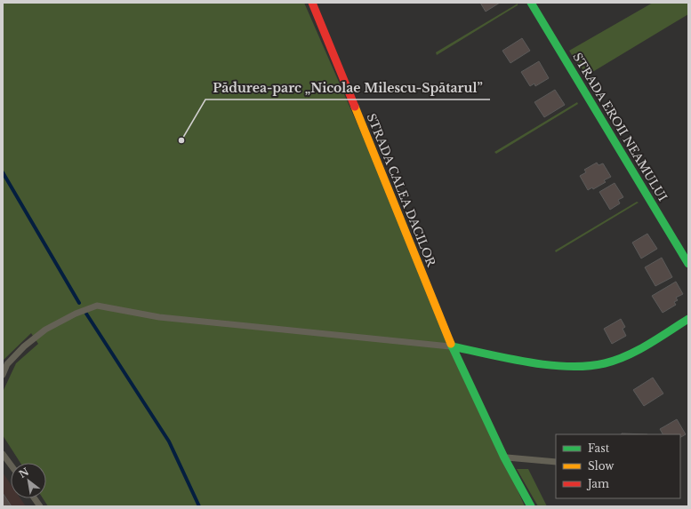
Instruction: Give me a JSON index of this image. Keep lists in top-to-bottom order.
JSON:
{
  "streets": {
    "street": ["STRADA EROII NEAMULUI", "STRADA CALEA DACILOR"]
  },
  "places": ["Pădurea-parc „Nicolae Milescu-Spătarul”"],
  "legend": ["Fast", "Slow", "Jam"],
  "north": "top left"
}
